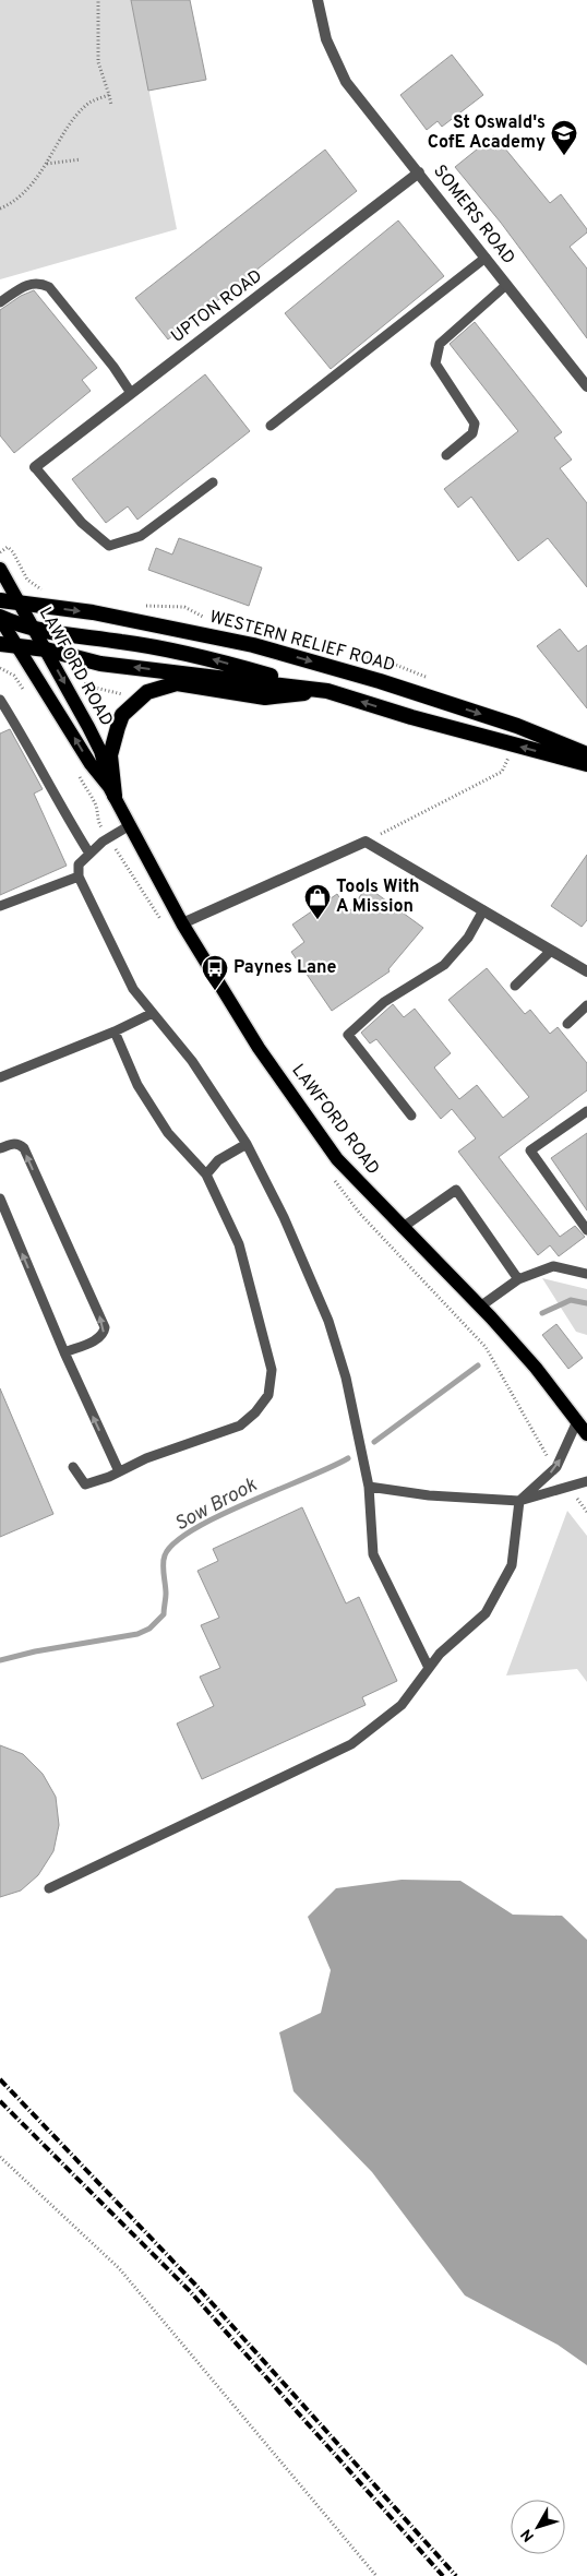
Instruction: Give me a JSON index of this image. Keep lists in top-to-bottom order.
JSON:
{
  "streets": {
    "highway": ["WESTERN RELIEF ROAD"],
    "main road": ["LAWFORD ROAD"],
    "street": ["SOMERS ROAD", "UPTON ROAD"]
  },
  "crossings": [
    ["SOMERS ROAD", "UPTON ROAD"],
    ["WESTERN RELIEF ROAD", "LAWFORD ROAD"]
  ],
  "water": ["Sow Brook"],
  "places": {
    "school or university": ["St Oswald's CofE Academy"],
    "shop": ["Tools With A Mission"],
    "bus stop": ["Paynes Lane"]
  },
  "north": "bottom left"
}
